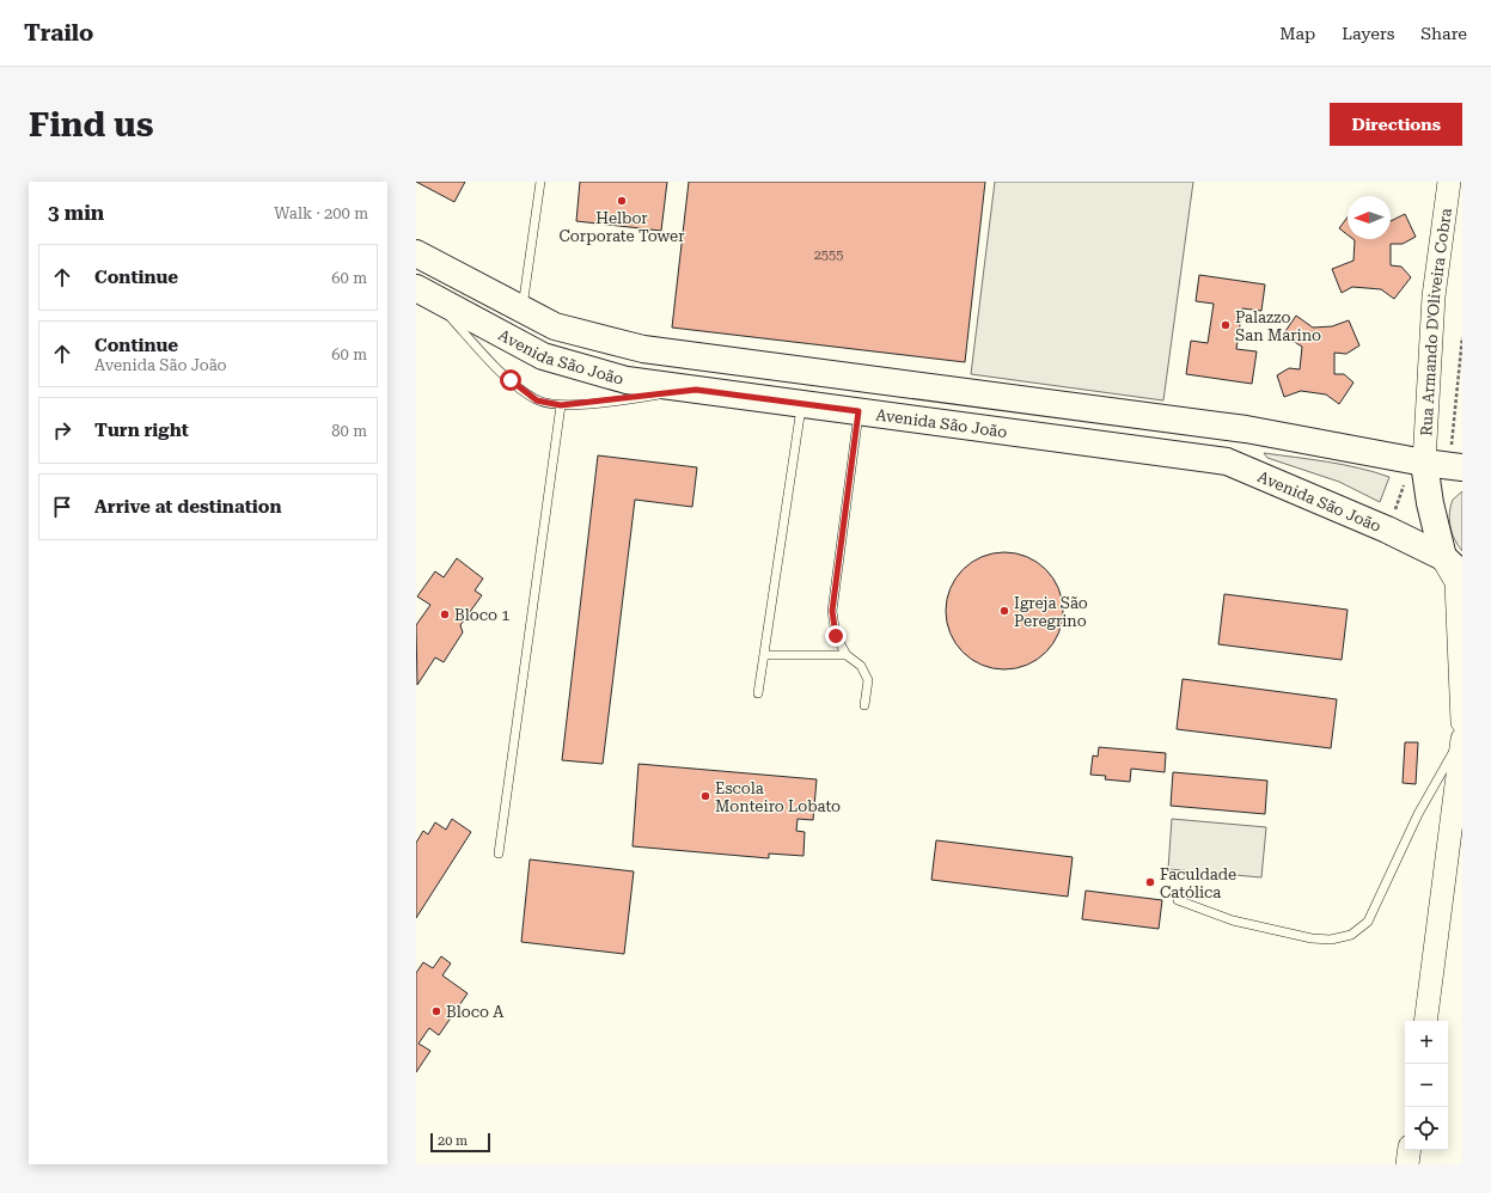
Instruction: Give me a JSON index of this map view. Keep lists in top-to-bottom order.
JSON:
{
  "streets": {
    "main road": ["Avenida São João"],
    "street": ["Rua Armando D'Oliveira Cobra"]
  },
  "crossings": [
    ["Rua Armando D'Oliveira Cobra", "Avenida São João"]
  ],
  "places": [
    "Helbor Corporate Tower",
    "Palazzo San Marino",
    "Igreja São Peregrino",
    "Bloco 1",
    "Escola Monteiro Lobato",
    "Faculdade Católica",
    "Bloco A"
  ],
  "house_numbers": ["2555"],
  "scale_bar": "20 m",
  "north": "left",
  "page": {
    "header": "Trailo",
    "nav": ["Map", "Layers", "Share"],
    "buttons": "Directions",
    "title": "Find us",
    "heading": ["3 min", "Walk · 200 m"],
    "list": [
      ["Continue", "60 m"],
      ["Continue", "Avenida São João", "60 m"],
      ["Turn right", "80 m"],
      "Arrive at destination"
    ],
    "map_buttons": ["+", "−"],
    "scale": "20 m"
  }
}
